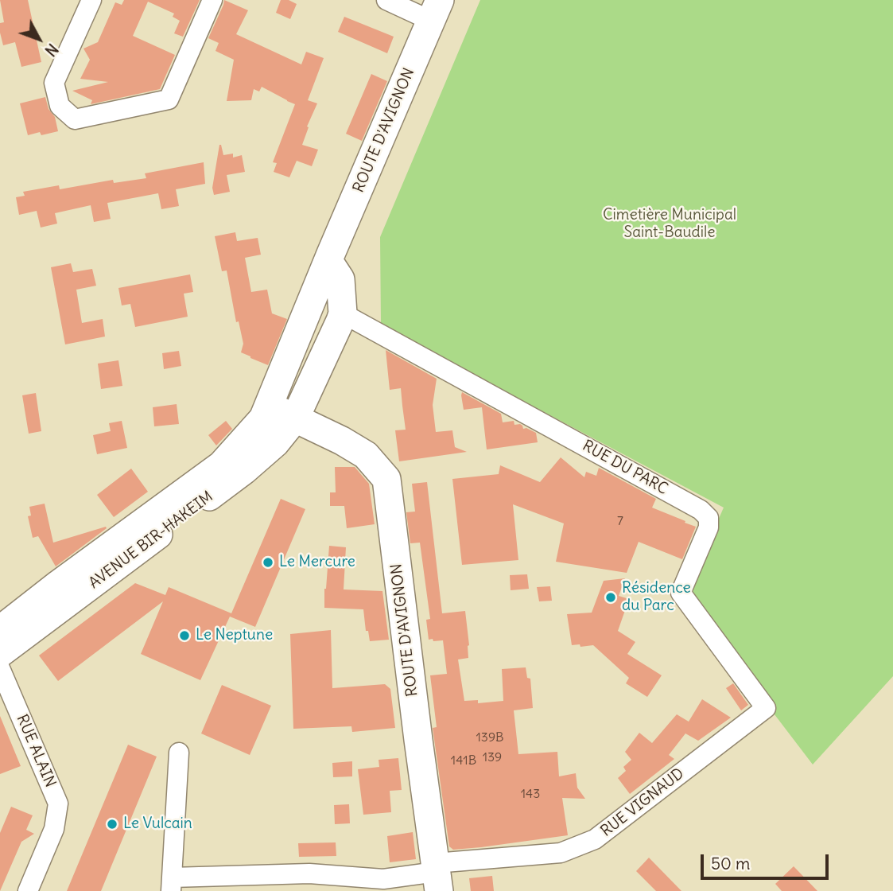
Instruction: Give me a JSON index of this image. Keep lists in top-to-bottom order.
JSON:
{
  "streets": {
    "main road": ["ROUTE D'AVIGNON", "AVENUE BIR-HAKEIM"],
    "street": ["RUE DU PARC", "RUE ALAIN", "RUE VIGNAUD"]
  },
  "crossings": [
    ["ROUTE D'AVIGNON", "AVENUE BIR-HAKEIM"],
    ["ROUTE D'AVIGNON", "RUE VIGNAUD"],
    ["RUE DU PARC", "RUE VIGNAUD"]
  ],
  "parks": ["Cimetière Municipal Saint-Baudile"],
  "places": [
    "Le Mercure",
    "Résidence du Parc",
    "Le Neptune",
    "Le Vulcain"
  ],
  "house_numbers": [
    "7",
    "139B",
    "139",
    "141B",
    "143"
  ],
  "scale_bar": "50 m",
  "north": "bottom right"
}
